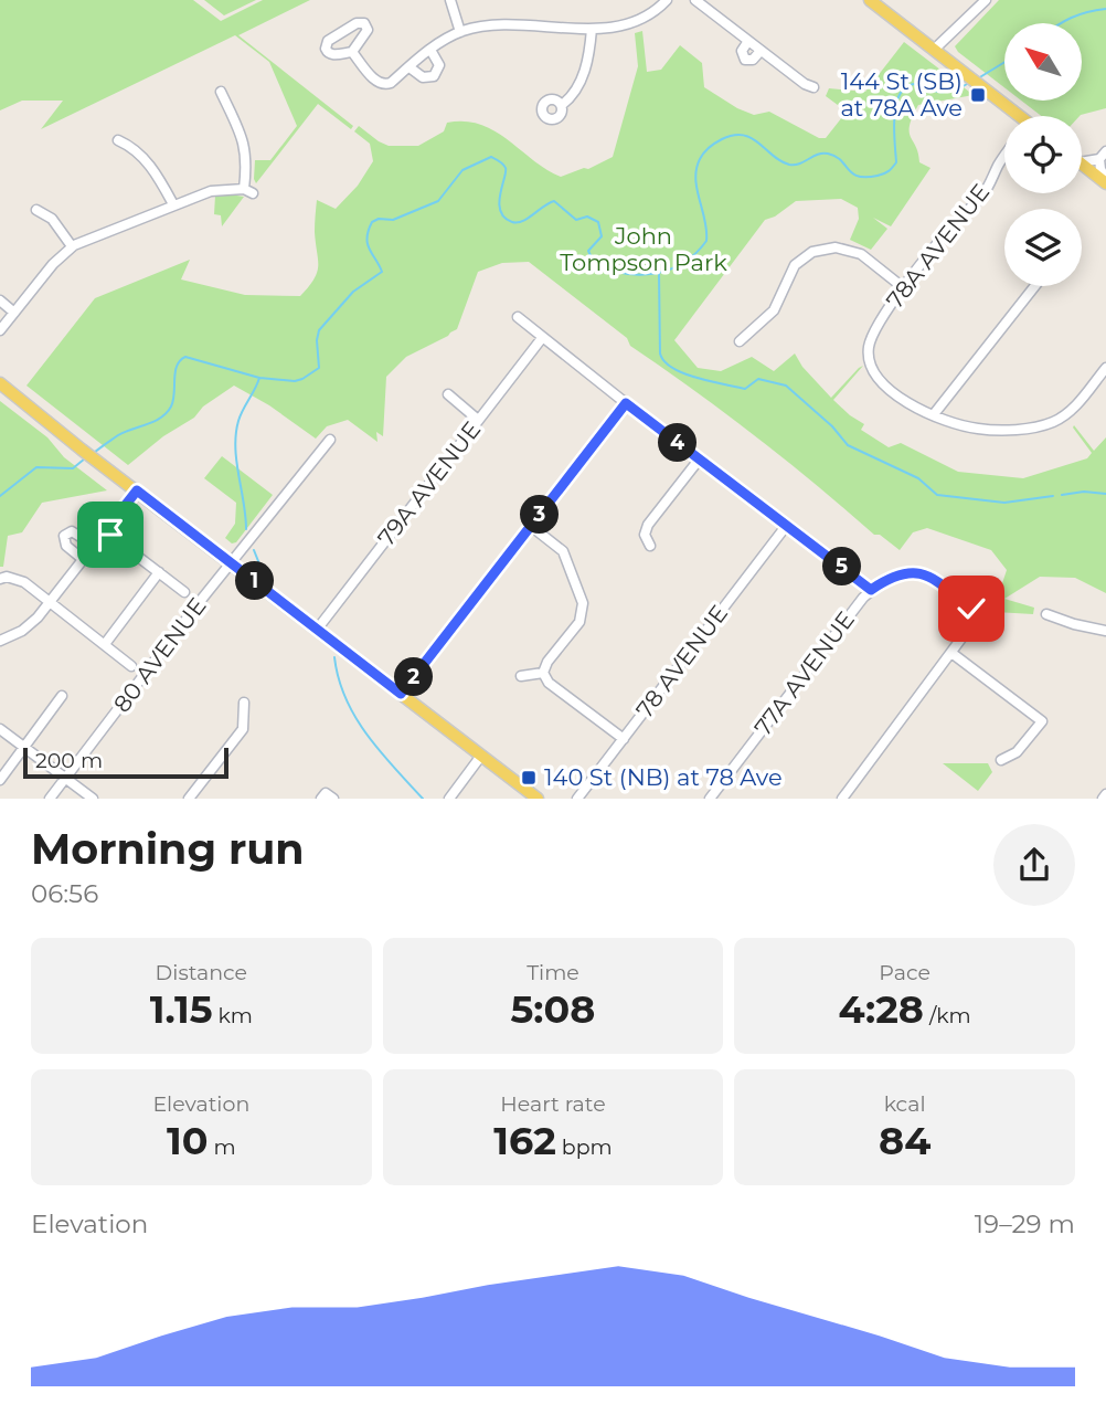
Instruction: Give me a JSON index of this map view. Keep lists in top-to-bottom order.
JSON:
{
  "streets": {
    "street": [
      "78A AVENUE",
      "79A AVENUE",
      "80 AVENUE",
      "78 AVENUE",
      "77A AVENUE"
    ]
  },
  "parks": ["John Tompson Park"],
  "places": {
    "transit": ["144 St (SB) at 78A Ave", "140 St (NB) at 78 Ave"]
  },
  "scale_bar": "200 m",
  "north": "top left",
  "page": {
    "pins": [
      "4",
      "3",
      "5",
      "1",
      "2"
    ],
    "scale": "200 m",
    "heading": ["Morning run", "06:56"],
    "stats": [
      ["Distance", "1.15 km"],
      ["Time", "5:08"],
      ["Pace", "4:28 /km"],
      ["Elevation", "10 m"],
      ["Heart rate", "162 bpm"],
      ["kcal", "84"]
    ],
    "chart": ["Elevation", "19–29 m"]
  }
}
